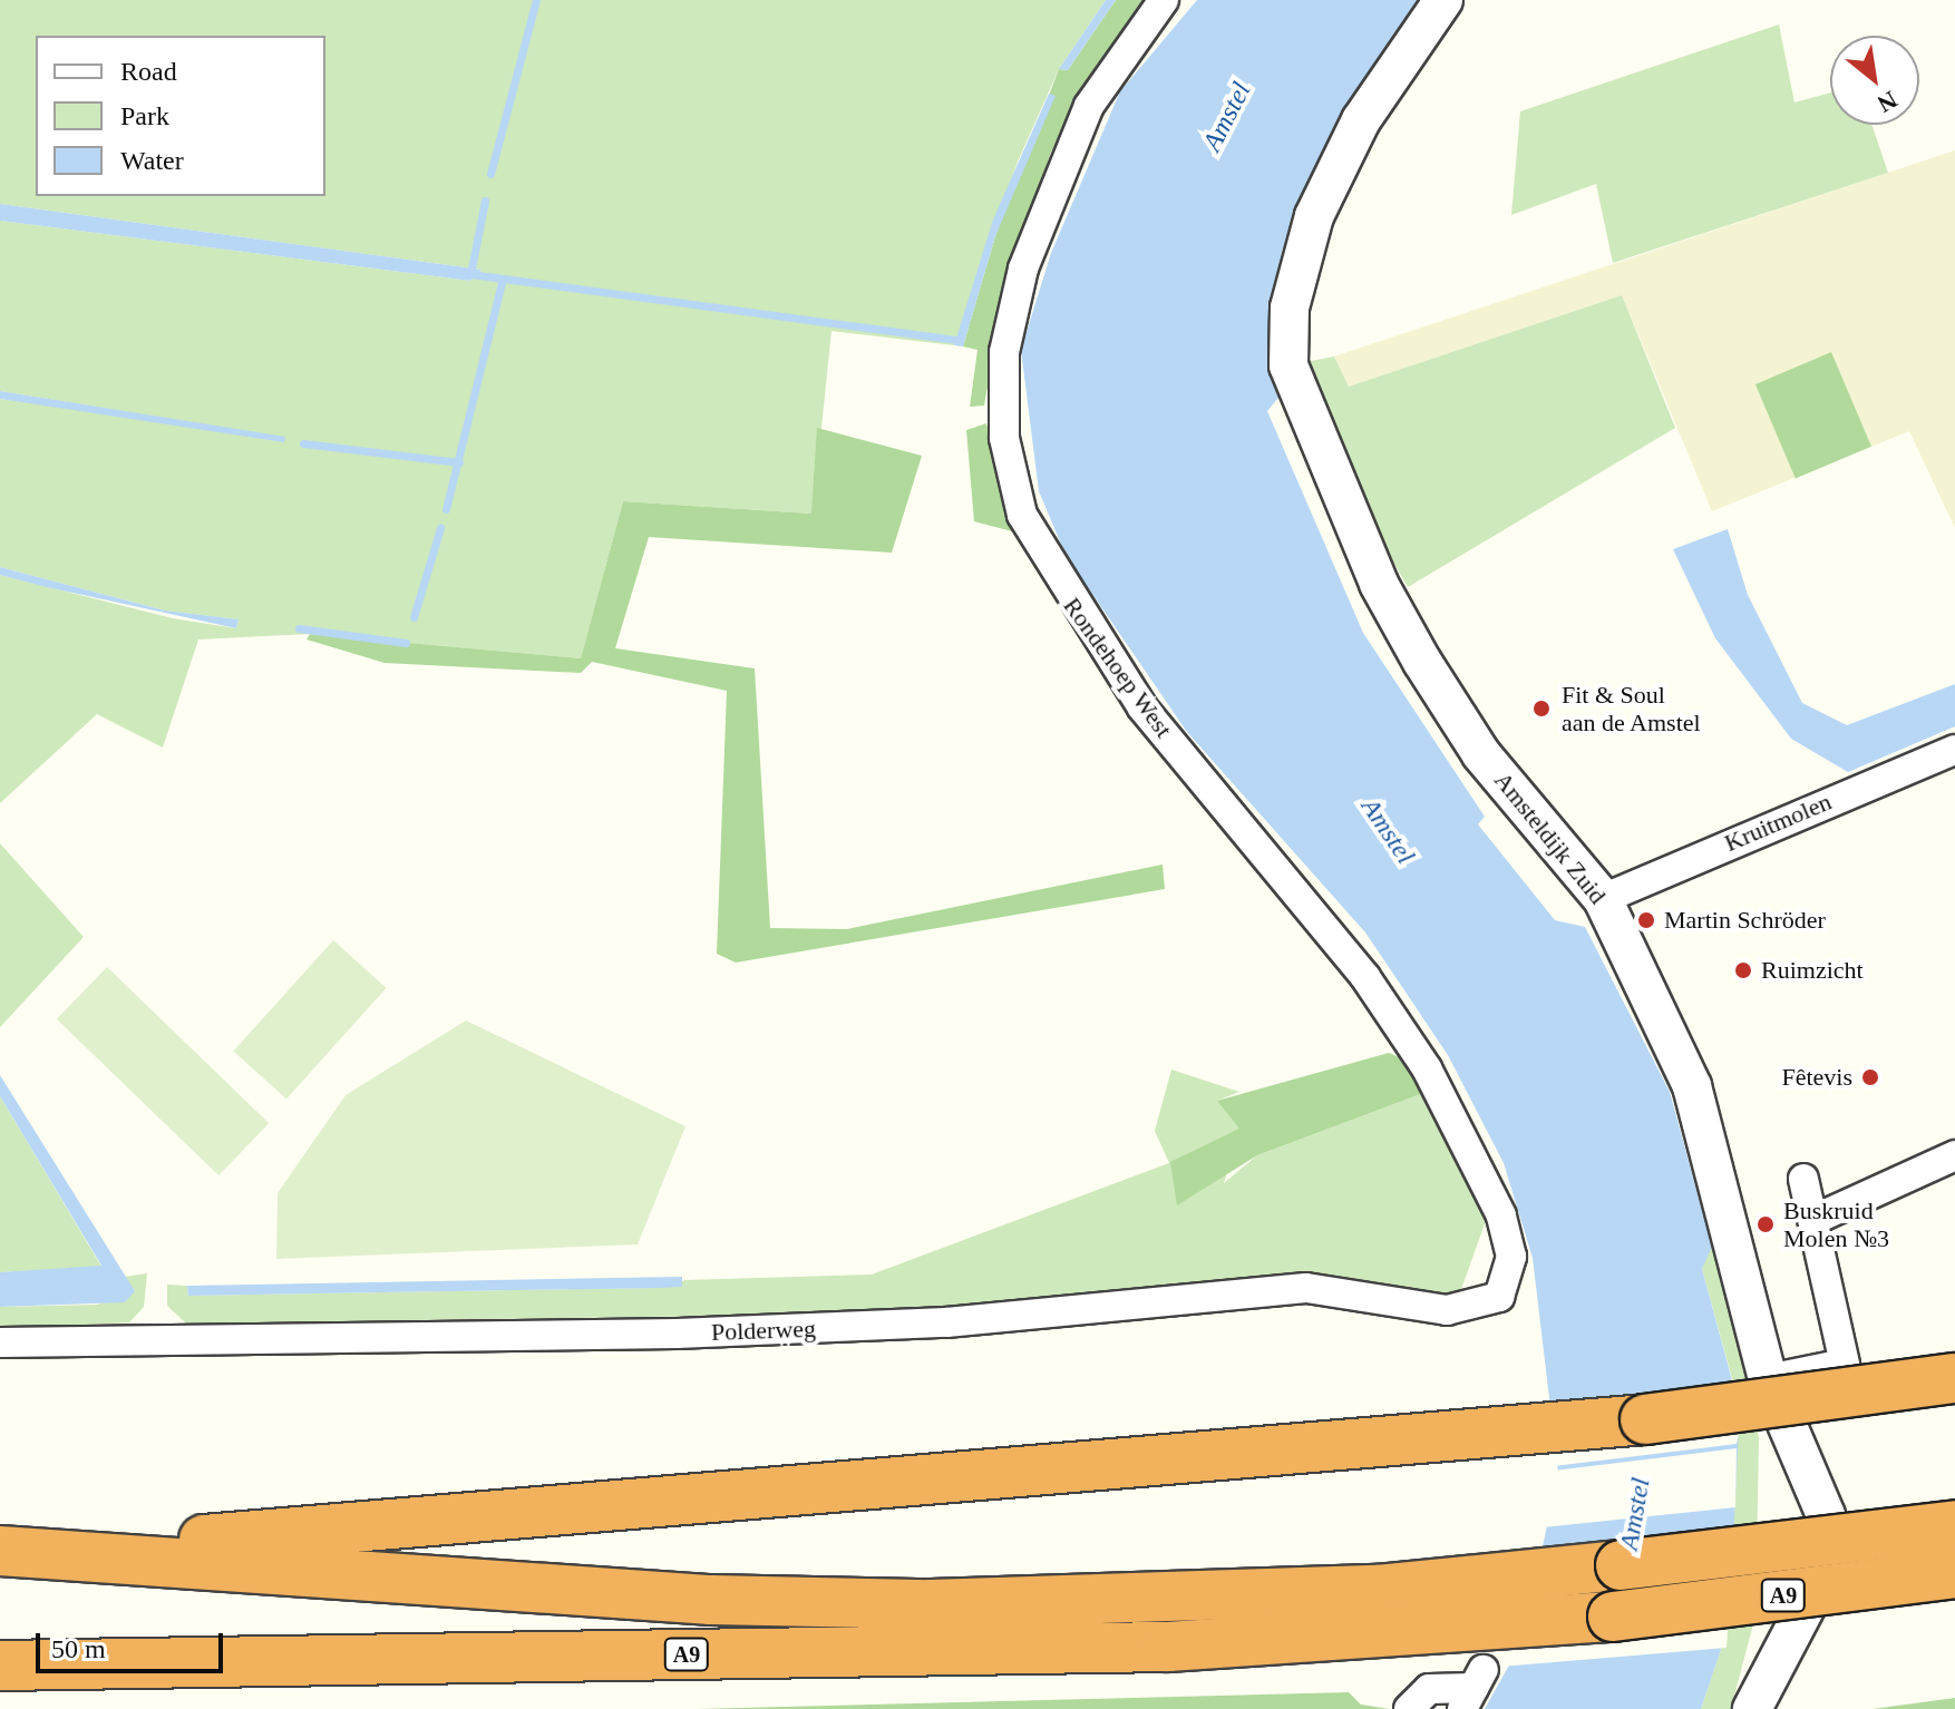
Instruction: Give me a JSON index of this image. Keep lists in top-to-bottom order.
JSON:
{
  "streets": {
    "highway": ["A9"],
    "street": [
      "Rondehoep West",
      "Kruitmolen",
      "Amsteldijk Zuid",
      "Polderweg"
    ]
  },
  "crossings": [
    ["Rondehoep West", "Polderweg"],
    ["Kruitmolen", "Amsteldijk Zuid"]
  ],
  "water": ["Amstel"],
  "places": [
    "Fit & Soul aan de Amstel",
    "Martin Schröder",
    "Ruimzicht",
    "Fêtevis",
    "Buskruid Molen №3"
  ],
  "legend": ["Road", "Park", "Water"],
  "scale_bar": "50 m",
  "north": "bottom right"
}
